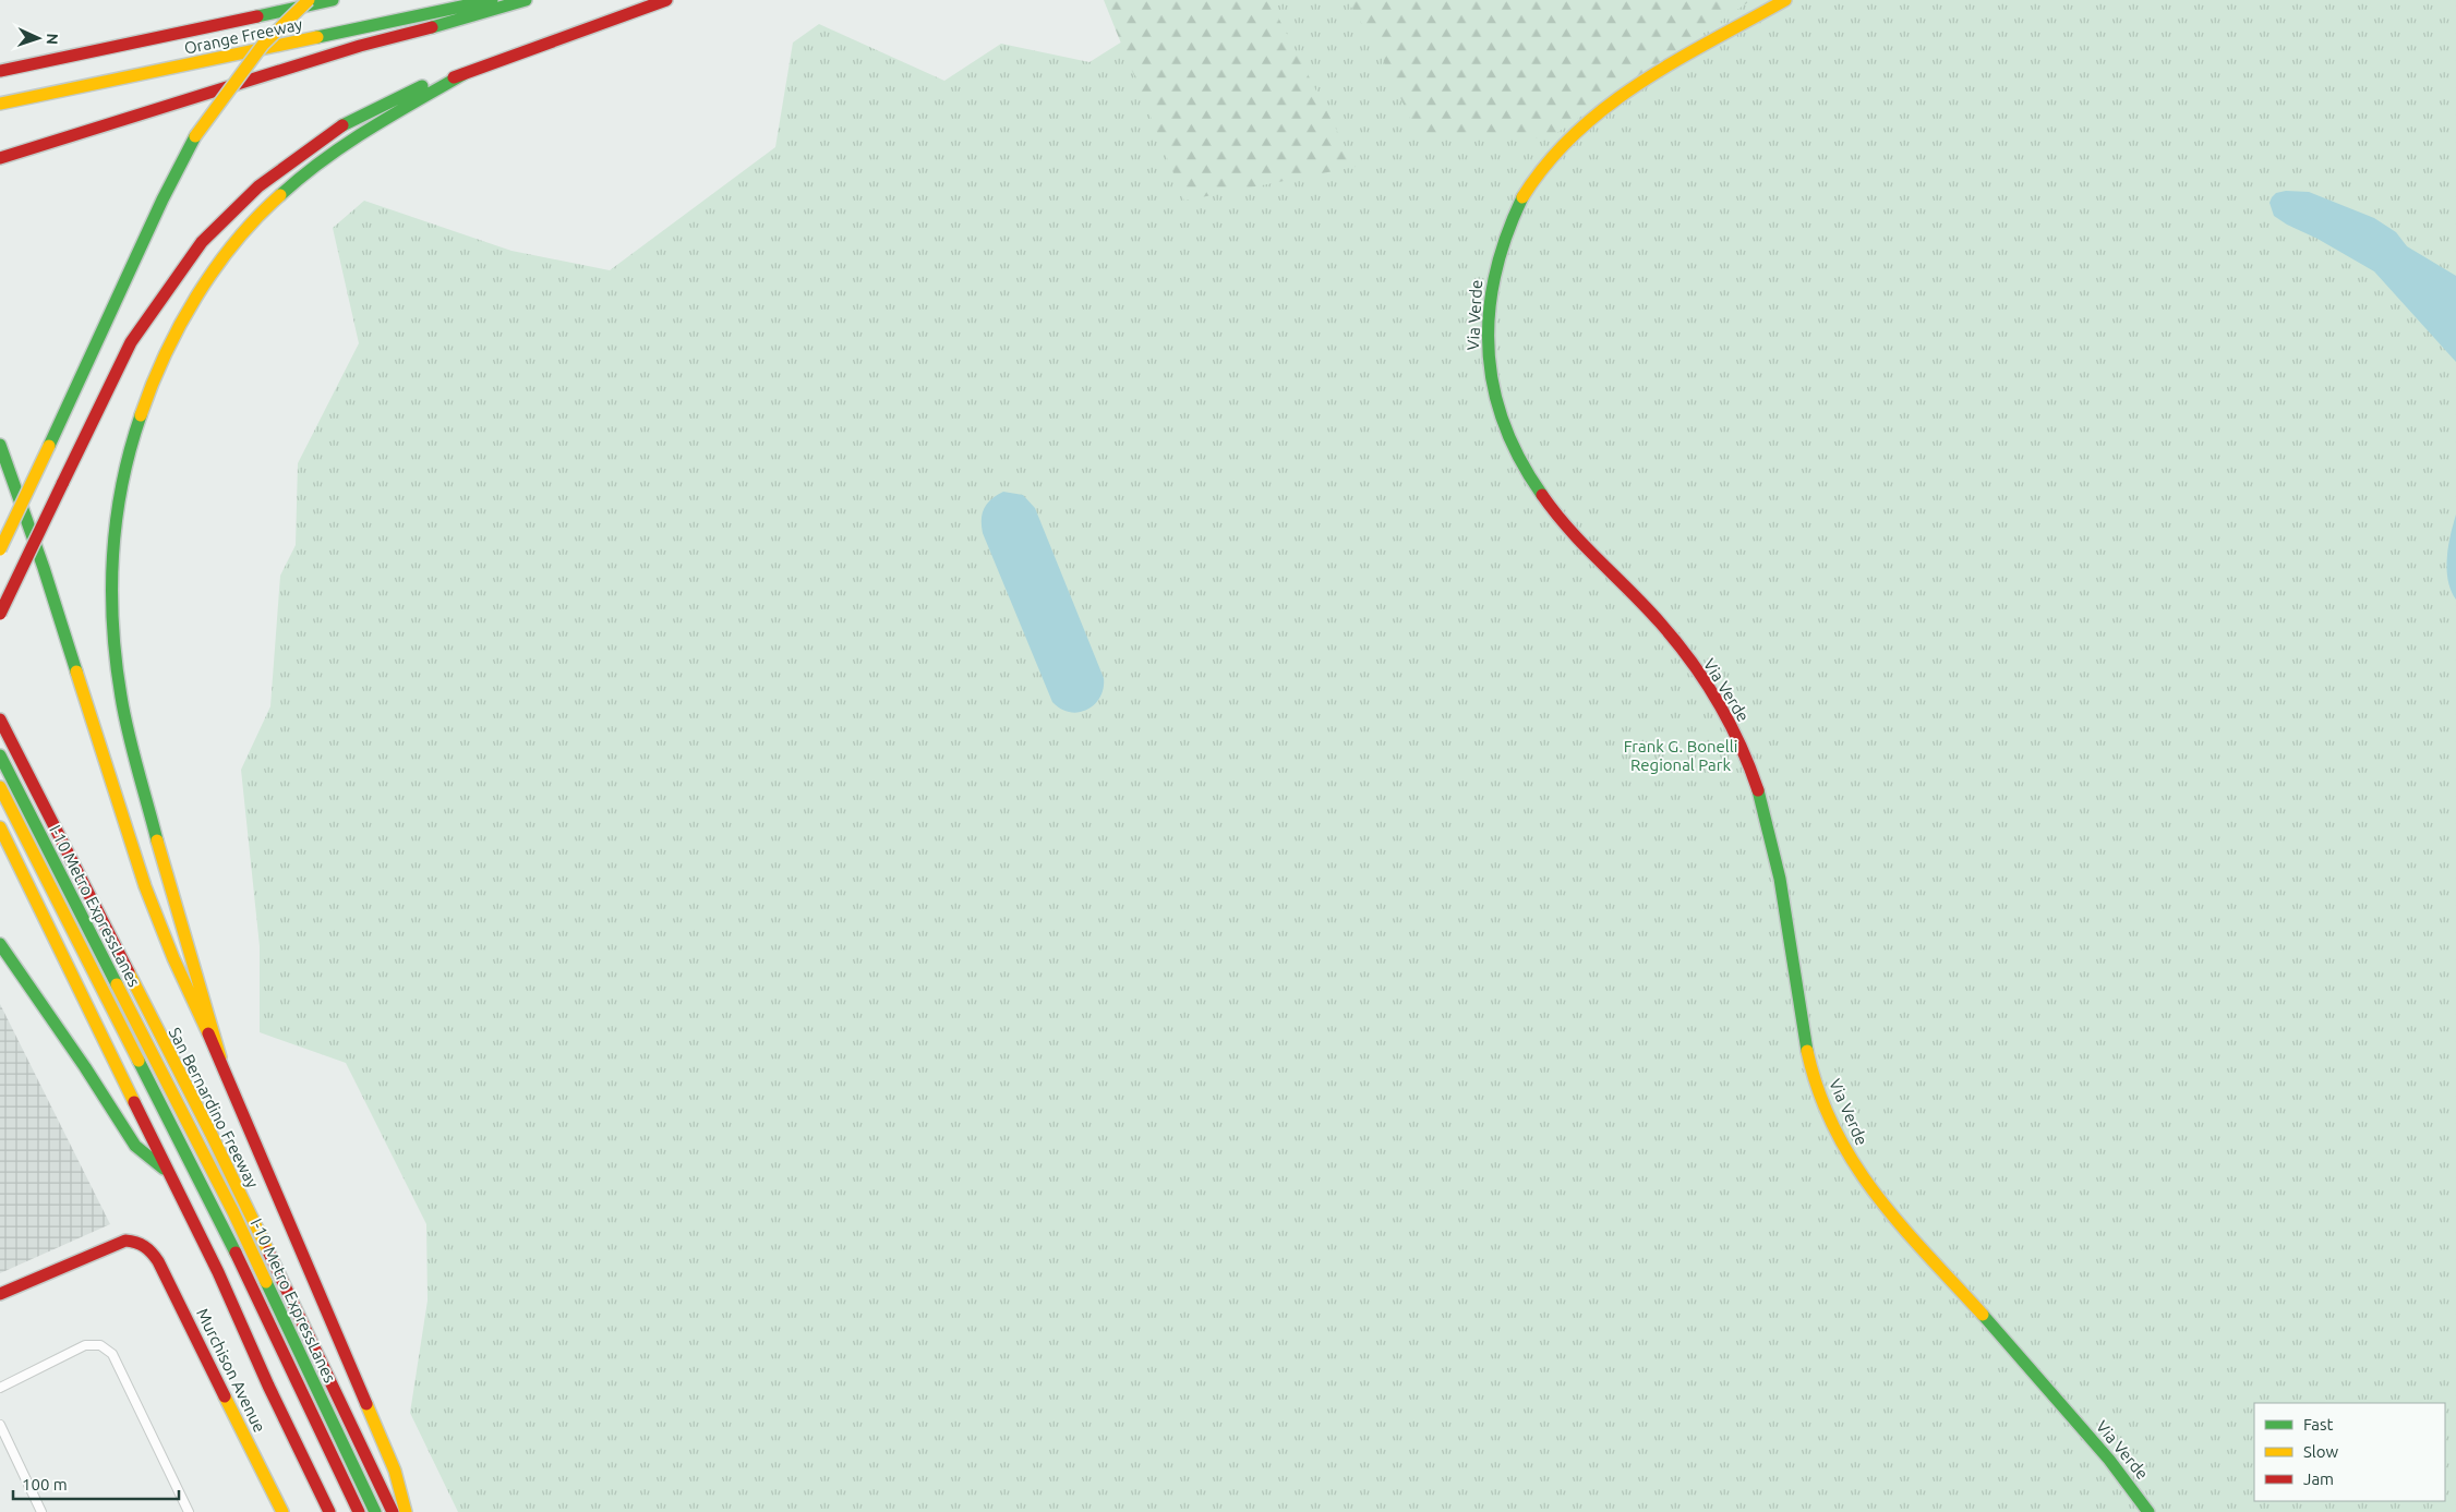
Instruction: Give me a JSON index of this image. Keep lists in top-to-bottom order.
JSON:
{
  "streets": {
    "main road": [
      "Orange Freeway",
      "Via Verde",
      "I-10 Metro ExpressLanes",
      "San Bernardino Freeway",
      "Murchison Avenue"
    ]
  },
  "parks": ["Frank G. Bonelli Regional Park"],
  "legend": ["Fast", "Slow", "Jam"],
  "scale_bar": "100 m",
  "north": "right"
}
